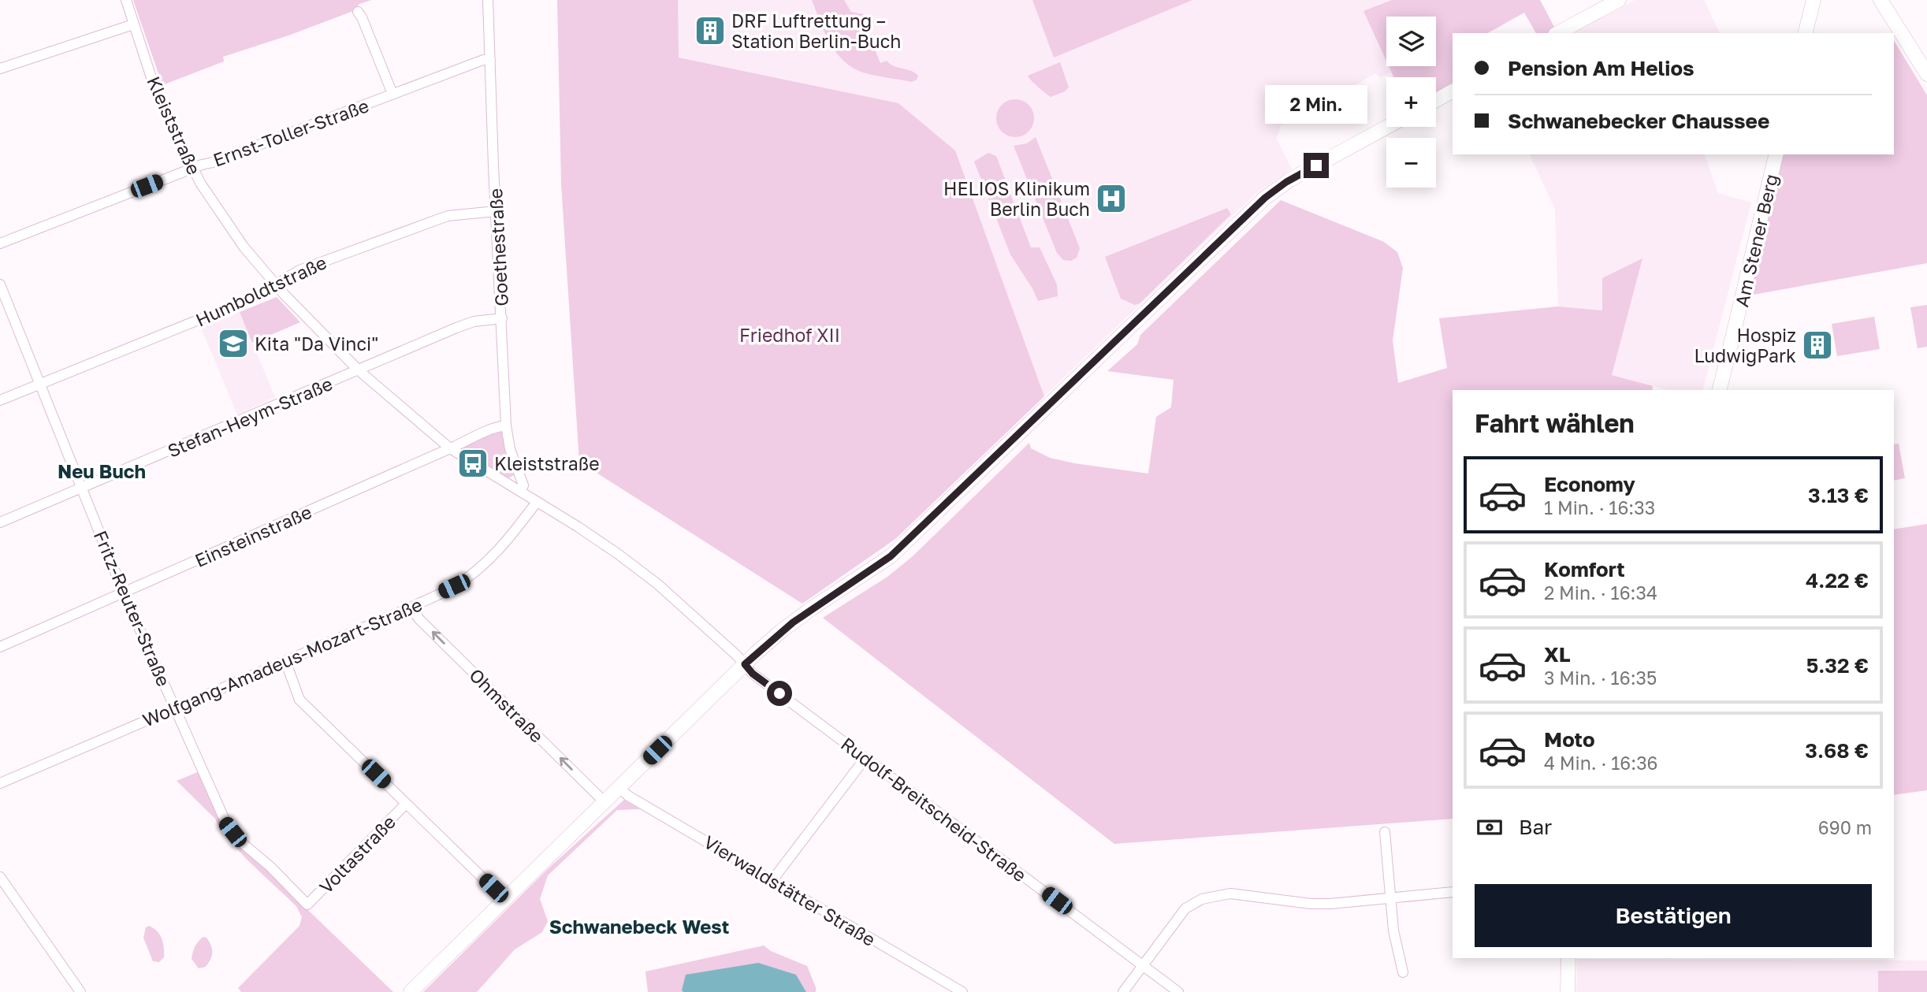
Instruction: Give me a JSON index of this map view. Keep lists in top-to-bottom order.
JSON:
{
  "streets": {
    "main road": ["Am Stener Berg"],
    "street": [
      "Kleiststraße",
      "Ernst-Toller-Straße",
      "Goethestraße",
      "Humboldtstraße",
      "Stefan-Heym-Straße",
      "Einsteinstraße",
      "Fritz-Reuter-Straße",
      "Wolfgang-Amadeus-Mozart-Straße",
      "Ohmstraße",
      "Rudolf-Breitscheid-Straße",
      "Voltastraße",
      "Vierwaldstätter Straße"
    ]
  },
  "crossings": [
    ["Kleiststraße", "Ernst-Toller-Straße"],
    ["Kleiststraße", "Goethestraße"],
    ["Kleiststraße", "Humboldtstraße"],
    ["Kleiststraße", "Stefan-Heym-Straße"],
    ["Kleiststraße", "Einsteinstraße"],
    ["Kleiststraße", "Wolfgang-Amadeus-Mozart-Straße"],
    ["Kleiststraße", "Rudolf-Breitscheid-Straße"],
    ["Ernst-Toller-Straße", "Goethestraße"],
    ["Goethestraße", "Humboldtstraße"],
    ["Goethestraße", "Stefan-Heym-Straße"],
    ["Goethestraße", "Einsteinstraße"],
    ["Humboldtstraße", "Fritz-Reuter-Straße"],
    ["Stefan-Heym-Straße", "Fritz-Reuter-Straße"],
    ["Einsteinstraße", "Fritz-Reuter-Straße"],
    ["Fritz-Reuter-Straße", "Wolfgang-Amadeus-Mozart-Straße"],
    ["Fritz-Reuter-Straße", "Voltastraße"],
    ["Wolfgang-Amadeus-Mozart-Straße", "Ohmstraße"],
    ["Wolfgang-Amadeus-Mozart-Straße", "Rudolf-Breitscheid-Straße"]
  ],
  "one_way": ["Ohmstraße"],
  "districts": ["Neu Buch", "Schwanebeck West"],
  "parks": ["Friedhof XII"],
  "places": {
    "building": ["DRF Luftrettung – Station Berlin-Buch", "Hospiz LudwigPark"],
    "hospital": ["HELIOS Klinikum Berlin Buch"],
    "school or university": ["Kita \"Da Vinci\""],
    "bus stop": ["Kleiststraße"]
  },
  "page": {
    "map_buttons": ["+", "−"],
    "banner": ["Pension Am Helios", "Schwanebecker Chaussee"],
    "bubble": "2 Min.",
    "heading": "Fahrt wählen",
    "list": [
      {
        "name": "Economy",
        "note": "1 Min. · 16:33",
        "value": "3.13 €"
      },
      {
        "name": "Komfort",
        "note": "2 Min. · 16:34",
        "value": "4.22 €"
      },
      {
        "name": "XL",
        "note": "3 Min. · 16:35",
        "value": "5.32 €"
      },
      {
        "name": "Moto",
        "note": "4 Min. · 16:36",
        "value": "3.68 €"
      }
    ],
    "pay": ["Bar", "690 m"],
    "buttons": "Bestätigen"
  }
}
